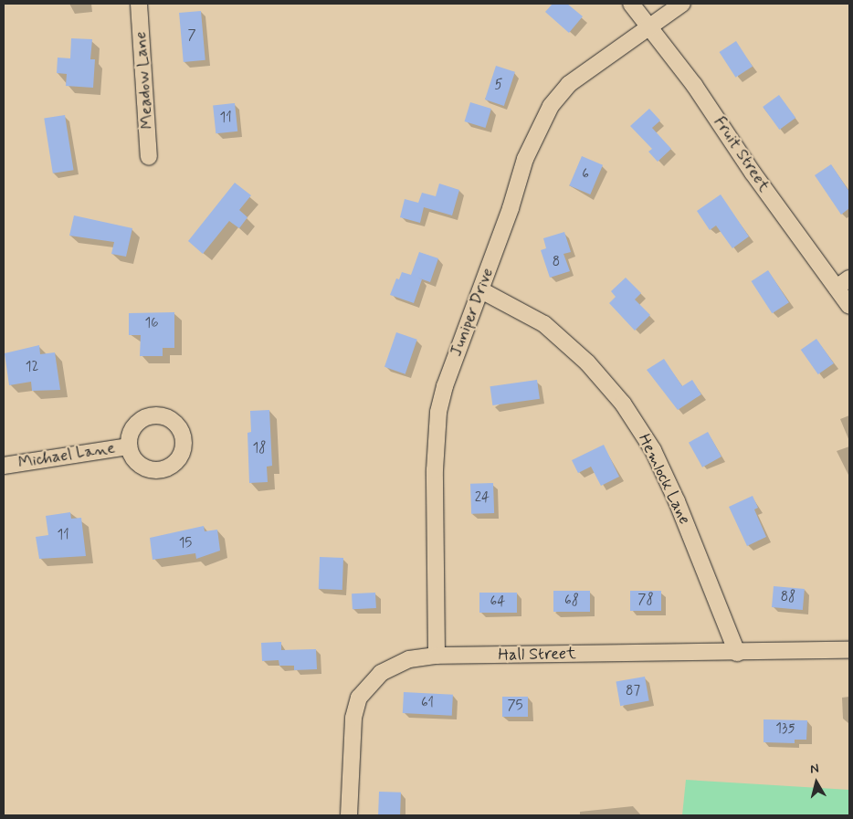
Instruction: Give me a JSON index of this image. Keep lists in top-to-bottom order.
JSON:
{
  "streets": {
    "street": [
      "Meadow Lane",
      "Fruit Street",
      "Juniper Drive",
      "Michael Lane",
      "Hemlock Lane",
      "Hall Street"
    ]
  },
  "crossings": [
    ["Fruit Street", "Juniper Drive"],
    ["Juniper Drive", "Hemlock Lane"],
    ["Juniper Drive", "Hall Street"],
    ["Hemlock Lane", "Hall Street"]
  ],
  "house_numbers": [
    "7",
    "5",
    "11",
    "6",
    "8",
    "16",
    "12",
    "18",
    "24",
    "11",
    "15",
    "88",
    "78",
    "68",
    "64",
    "87",
    "61",
    "75",
    "135"
  ],
  "north": "top"
}
